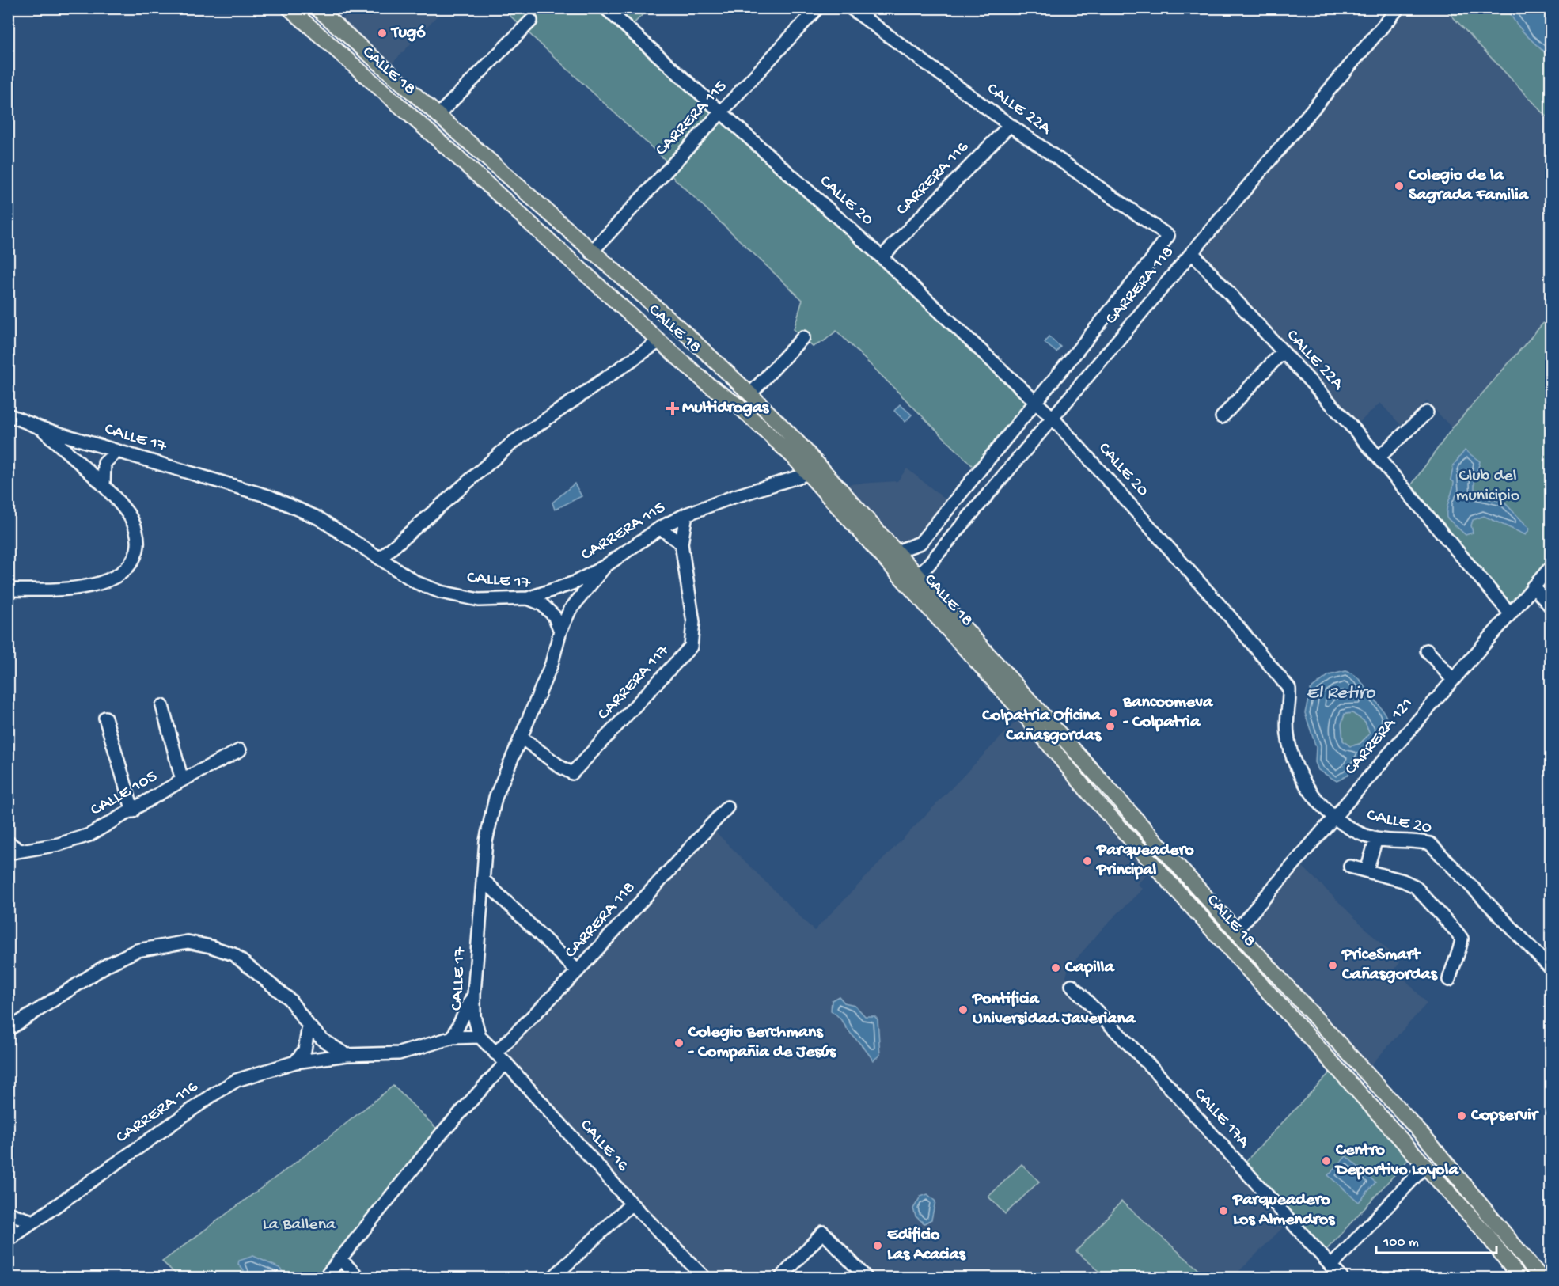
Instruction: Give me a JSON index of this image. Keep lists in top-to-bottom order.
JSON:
{
  "streets": {
    "main road": ["CALLE 18"],
    "street": [
      "CALLE 22A",
      "CARRERA 115",
      "CARRERA 116",
      "CALLE 20",
      "CARRERA 118",
      "CALLE 17",
      "CARRERA 117",
      "CARRERA 121",
      "CALLE 105",
      "CALLE 17A",
      "CALLE 16"
    ]
  },
  "crossings": [
    ["CALLE 18", "CARRERA 115"],
    ["CALLE 18", "CARRERA 118"],
    ["CALLE 18", "CARRERA 121"],
    ["CALLE 22A", "CARRERA 116"],
    ["CALLE 22A", "CALLE 20"],
    ["CALLE 22A", "CARRERA 118"],
    ["CALLE 22A", "CARRERA 121"],
    ["CARRERA 115", "CALLE 20"],
    ["CARRERA 115", "CALLE 17"],
    ["CARRERA 115", "CARRERA 117"],
    ["CARRERA 116", "CALLE 20"],
    ["CARRERA 116", "CALLE 17"],
    ["CARRERA 116", "CALLE 16"],
    ["CALLE 20", "CARRERA 118"],
    ["CALLE 20", "CARRERA 121"],
    ["CARRERA 118", "CALLE 16"],
    ["CALLE 17", "CARRERA 117"],
    ["CALLE 17", "CALLE 16"]
  ],
  "water": ["El Retiro"],
  "parks": ["Club del municipio", "La Ballena"],
  "places": {
    "other": [
      "Tugó",
      "Colegio de la Sagrada Familia",
      "Bancoomeva - Colpatria",
      "Colpatria Oficina Cañasgordas",
      "Parqueadero Principal",
      "PriceSmart Cañasgordas",
      "Capilla",
      "Pontificia Universidad Javeriana",
      "Colegio Berchmans - Compañia de Jesús",
      "Copservir",
      "Centro Deportivo Loyola",
      "Parqueadero Los Almendros",
      "Edificio Las Acacias"
    ],
    "health": ["Multidrogas"]
  },
  "scale_bar": "100 m"
}
